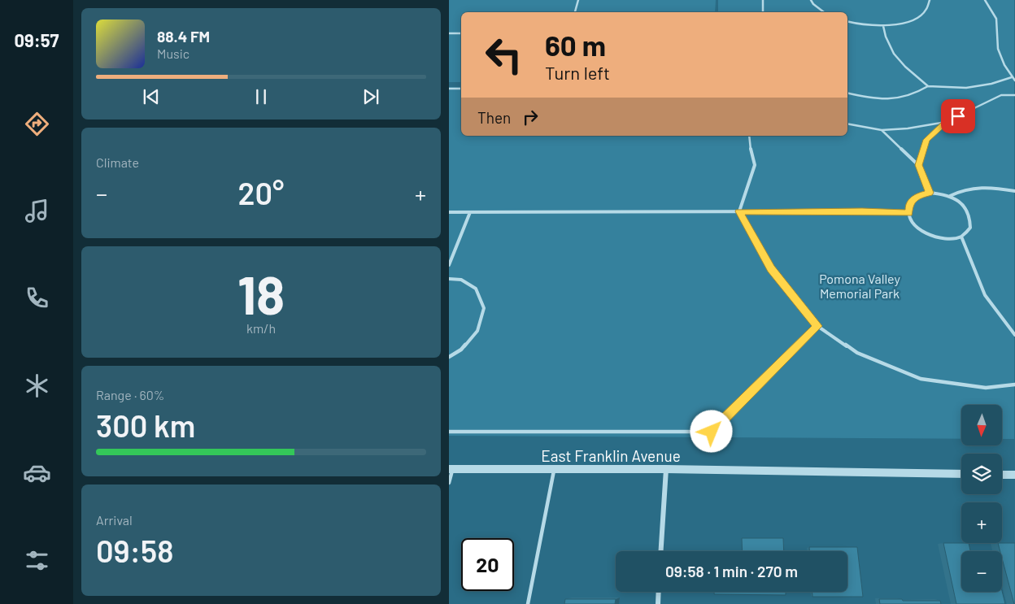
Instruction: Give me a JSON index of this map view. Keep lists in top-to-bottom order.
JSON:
{
  "streets": {
    "street": ["East Franklin Avenue"]
  },
  "parks": ["Pomona Valley Memorial Park"],
  "north": "bottom",
  "page": {
    "tabs": "09:57",
    "turn": ["60 m", "Turn left"],
    "song": ["88.4 FM", "Music"],
    "then": "Then",
    "tile": [
      "Climate",
      ["18", "km/h"],
      ["Range · 60%", "300 km"],
      ["Arrival", "09:58"]
    ],
    "heat": ["−", "20°", "+"],
    "map_buttons": ["+", "−"],
    "limit": "20",
    "trip": "09:58 · 1 min · 270 m"
  }
}
